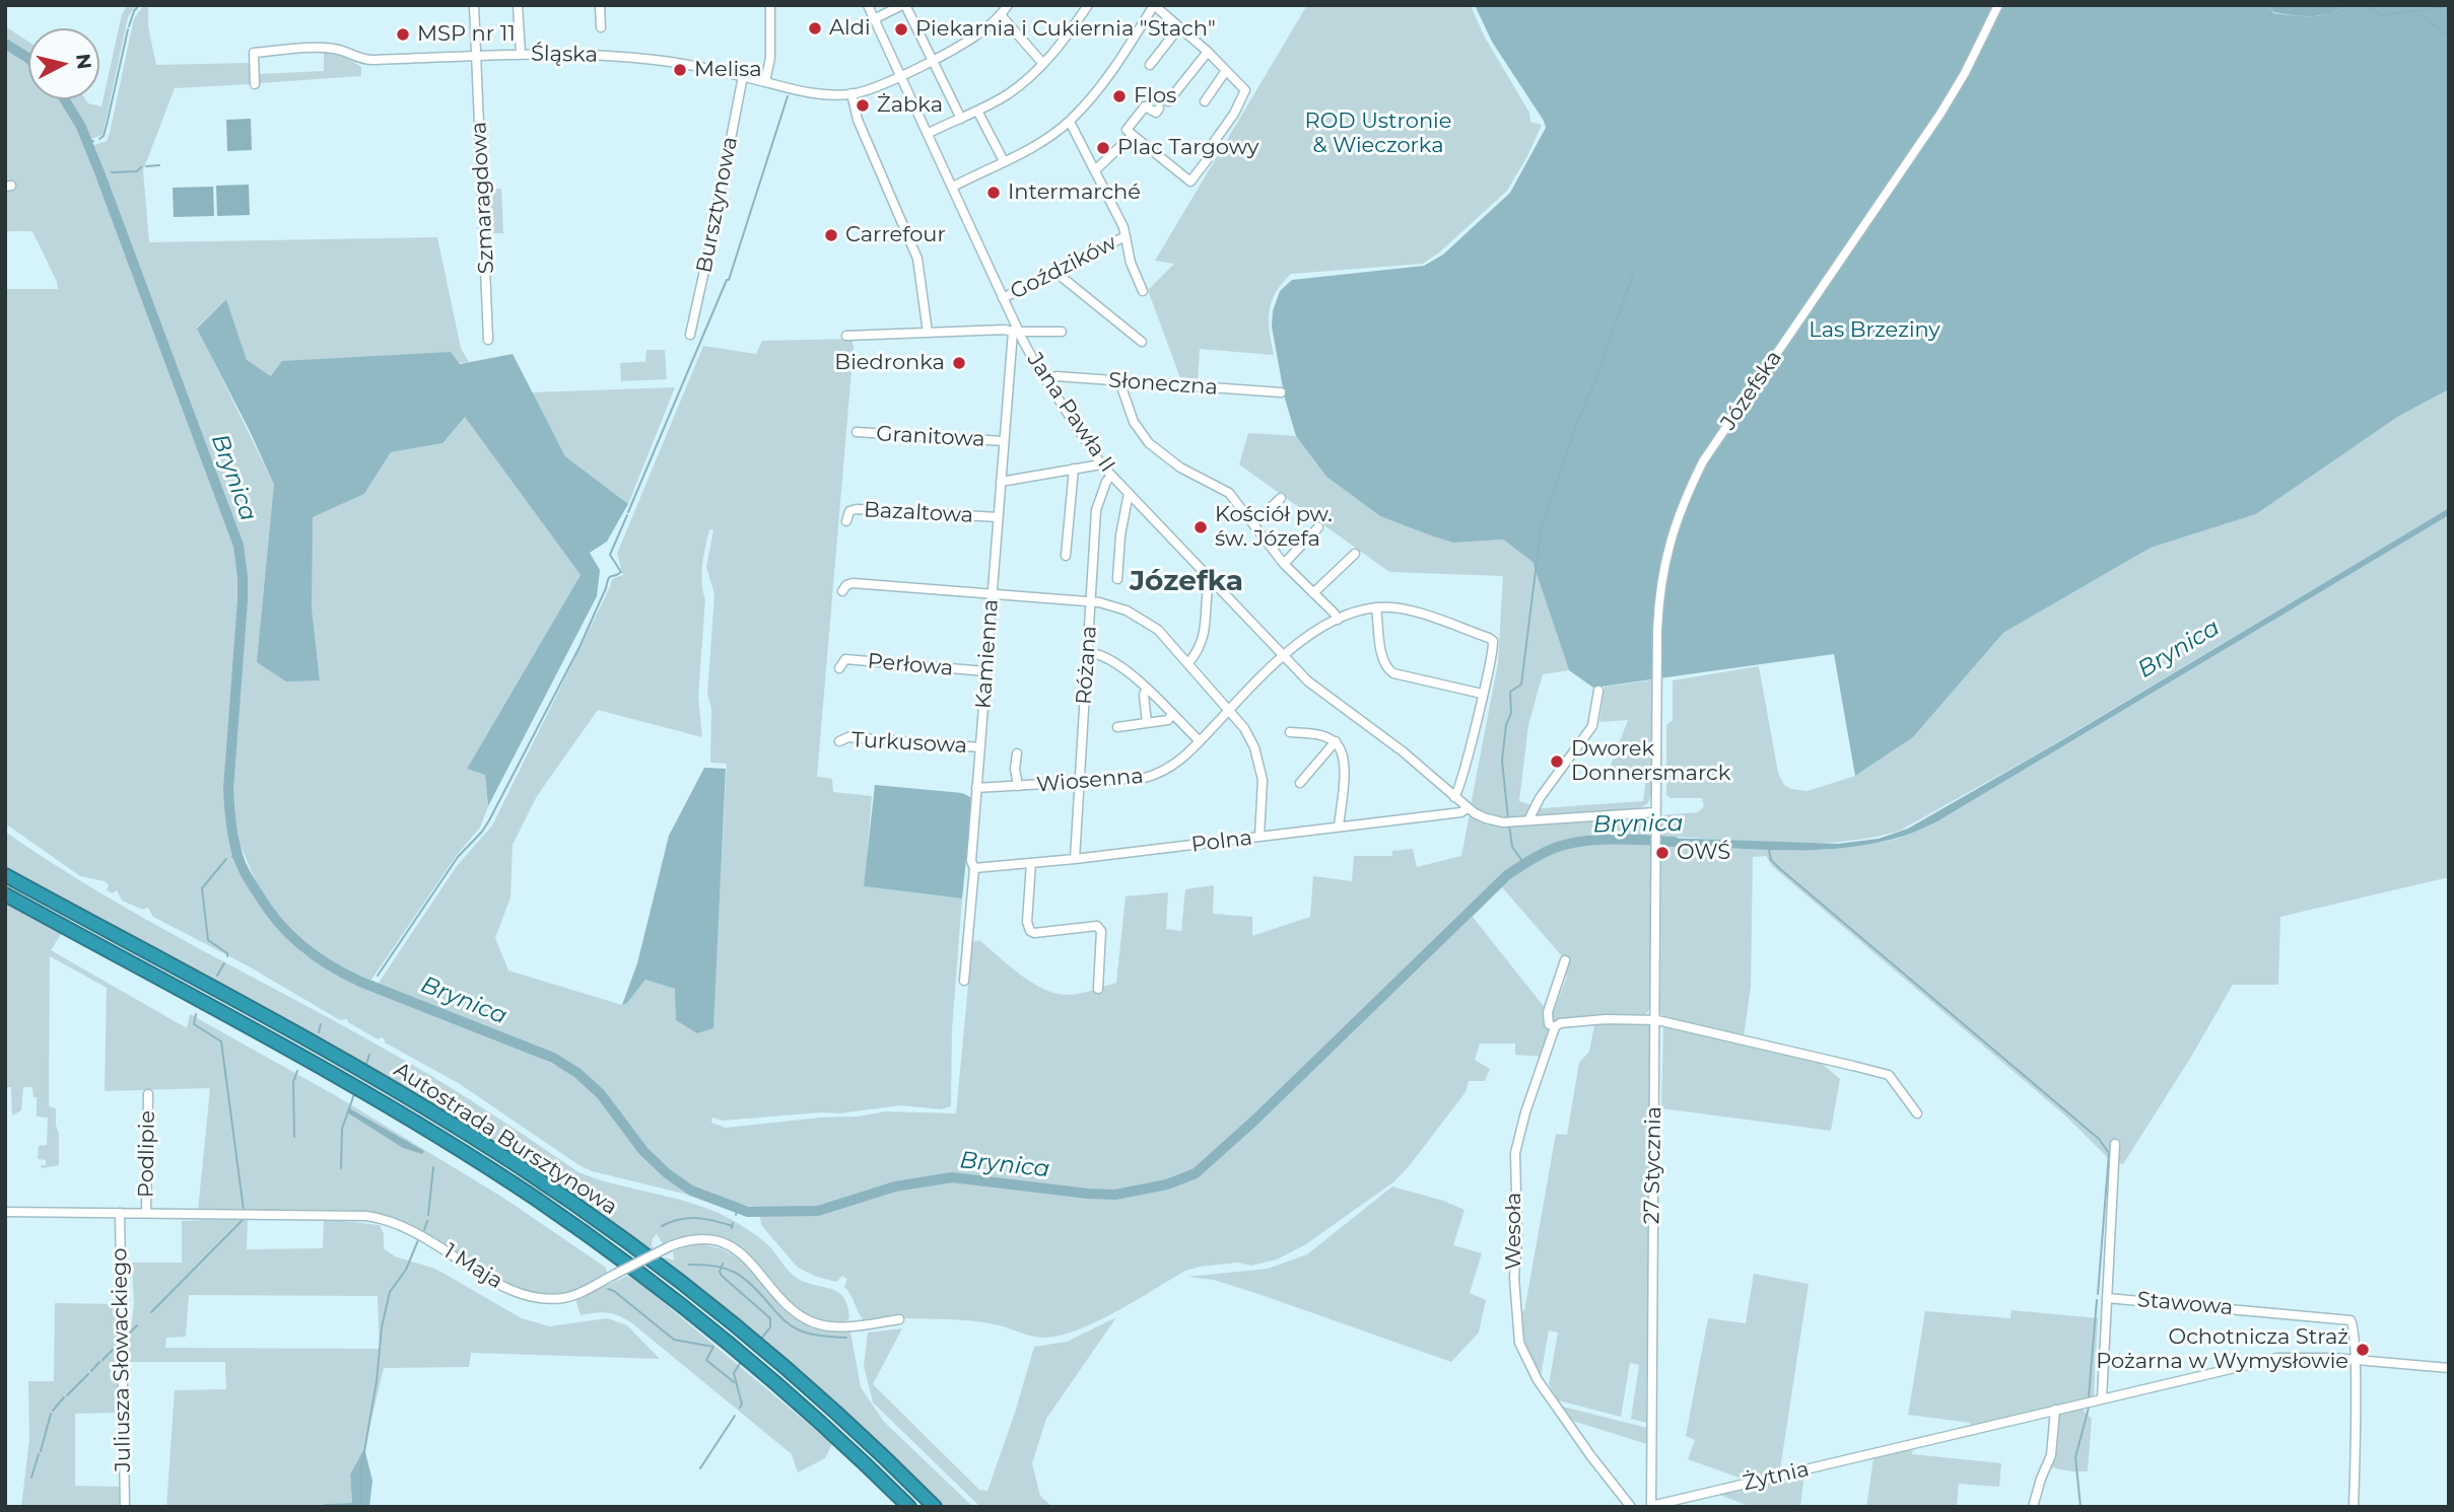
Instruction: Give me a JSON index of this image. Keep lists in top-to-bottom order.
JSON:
{
  "streets": {
    "highway": ["Autostrada Bursztynowa"],
    "street": [
      "Śląska",
      "Szmaragdowa",
      "Bursztynowa",
      "Goździków",
      "Słoneczna",
      "Józefska",
      "Jana Pawła II",
      "Granitowa",
      "Bazaltowa",
      "Kamienna",
      "Perłowa",
      "Różana",
      "Turkusowa",
      "Wiosenna",
      "Polna",
      "Podlipie",
      "27 Stycznia",
      "Wesoła",
      "1 Maja",
      "Stawowa",
      "Juliusza Słowackiego",
      "Żytnia"
    ]
  },
  "crossings": [
    ["Śląska", "Szmaragdowa"],
    ["Śląska", "Bursztynowa"],
    ["Śląska", "Jana Pawła II"],
    ["Goździków", "Jana Pawła II"],
    ["Słoneczna", "Jana Pawła II"],
    ["Józefska", "Jana Pawła II"],
    ["Józefska", "27 Stycznia"],
    ["Jana Pawła II", "Kamienna"],
    ["Jana Pawła II", "Różana"],
    ["Jana Pawła II", "Wiosenna"],
    ["Jana Pawła II", "Polna"],
    ["Granitowa", "Kamienna"],
    ["Bazaltowa", "Kamienna"],
    ["Kamienna", "Perłowa"],
    ["Kamienna", "Turkusowa"],
    ["Kamienna", "Wiosenna"],
    ["Kamienna", "Polna"],
    ["Różana", "Wiosenna"],
    ["Różana", "Polna"],
    ["Podlipie", "1 Maja"],
    ["27 Stycznia", "Żytnia"],
    ["1 Maja", "Juliusza Słowackiego"],
    ["Stawowa", "Żytnia"]
  ],
  "districts": ["Józefka"],
  "water": ["Brynica"],
  "parks": ["ROD Ustronie & Wieczorka", "Las Brzeziny"],
  "places": [
    "Aldi",
    "Piekarnia i Cukiernia \"Stach\"",
    "MSP nr 11",
    "Melisa",
    "Flos",
    "Żabka",
    "Plac Targowy",
    "Intermarché",
    "Carrefour",
    "Biedronka",
    "Kościół pw. św. Józefa",
    "Dworek Donnersmarck",
    "OWŚ",
    "Ochotnicza Straż Pożarna w Wymysłowie"
  ],
  "north": "right"
}
